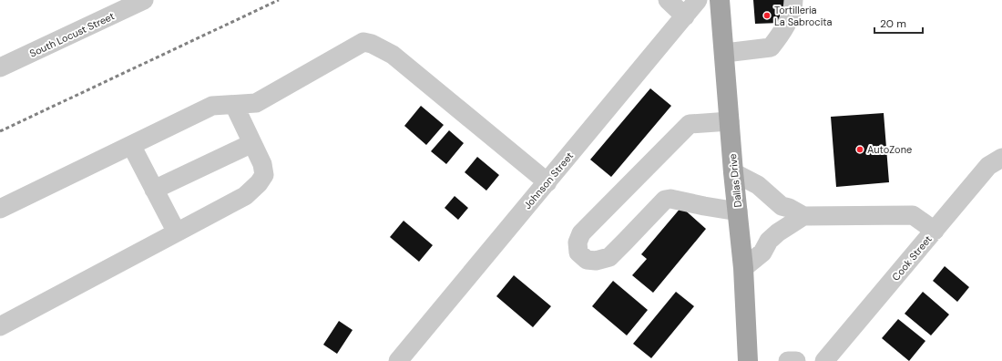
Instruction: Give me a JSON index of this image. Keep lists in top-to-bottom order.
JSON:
{
  "streets": {
    "main road": ["Dallas Drive"],
    "street": ["South Locust Street", "Johnson Street", "Cook Street"]
  },
  "places": ["Tortilleria La Sabrocita", "AutoZone"],
  "scale_bar": "20 m"
}
